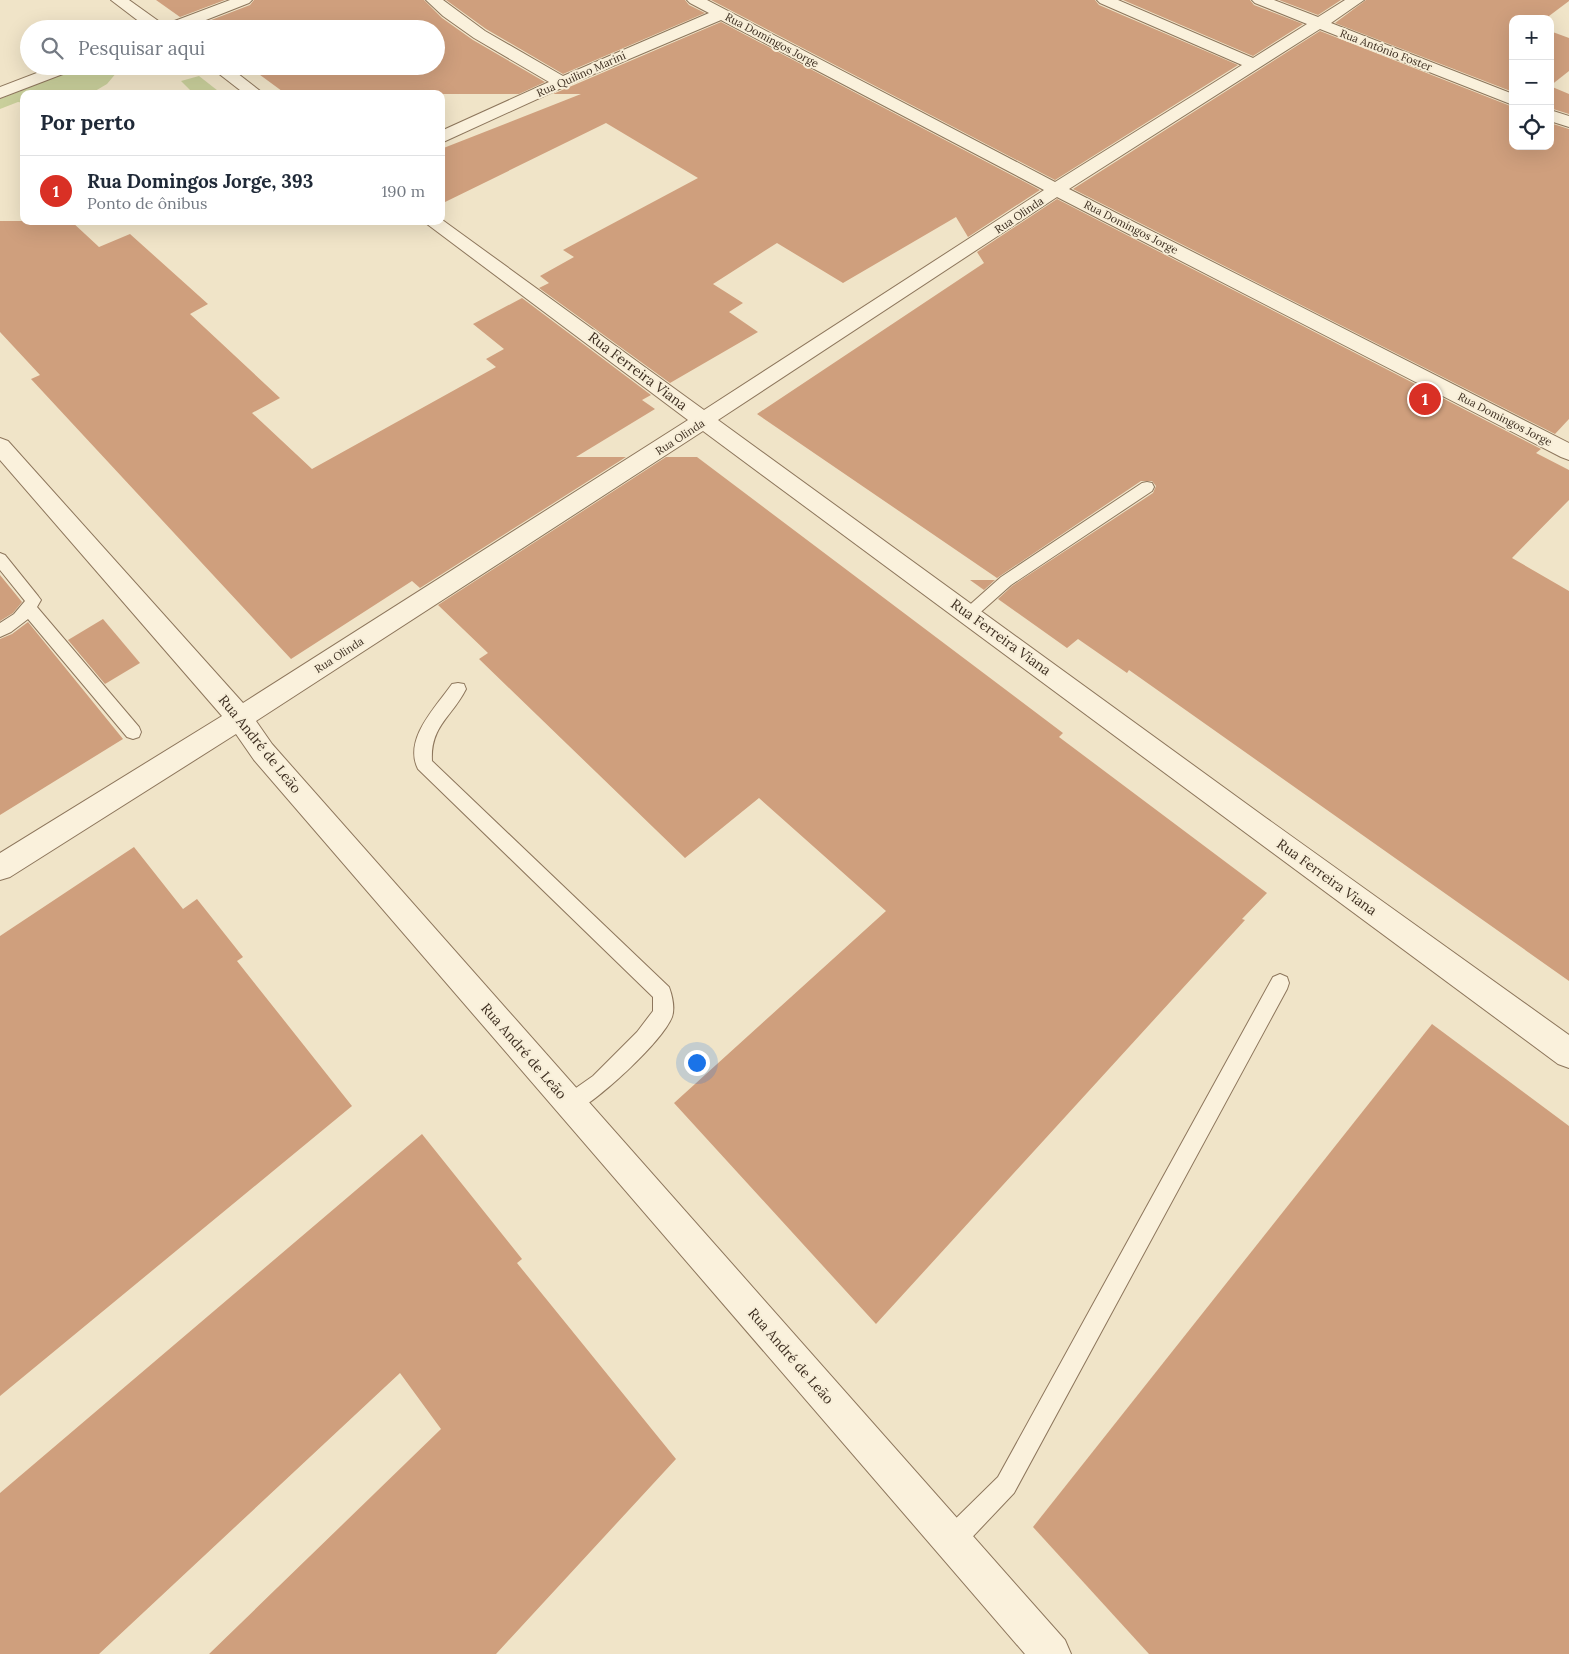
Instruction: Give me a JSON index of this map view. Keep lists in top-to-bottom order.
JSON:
{
  "streets": {
    "street": [
      "Rua Domingos Jorge",
      "Rua Antônio Foster",
      "Rua Quilino Mariní",
      "Rua Olinda",
      "Rua Ferreira Viana",
      "Rua André de Leão"
    ]
  },
  "crossings": [
    ["Rua Domingos Jorge", "Rua Quilino Mariní"],
    ["Rua Domingos Jorge", "Rua Olinda"],
    ["Rua Antônio Foster", "Rua Olinda"],
    ["Rua Olinda", "Rua Ferreira Viana"],
    ["Rua Olinda", "Rua André de Leão"]
  ],
  "page": {
    "map_buttons": ["+", "−"],
    "search": "Pesquisar aqui",
    "heading": "Por perto",
    "list": [
      {
        "mark": "1",
        "name": "Rua Domingos Jorge, 393",
        "note": "Ponto de ônibus",
        "value": "190 m"
      }
    ],
    "pins": "1"
  }
}
